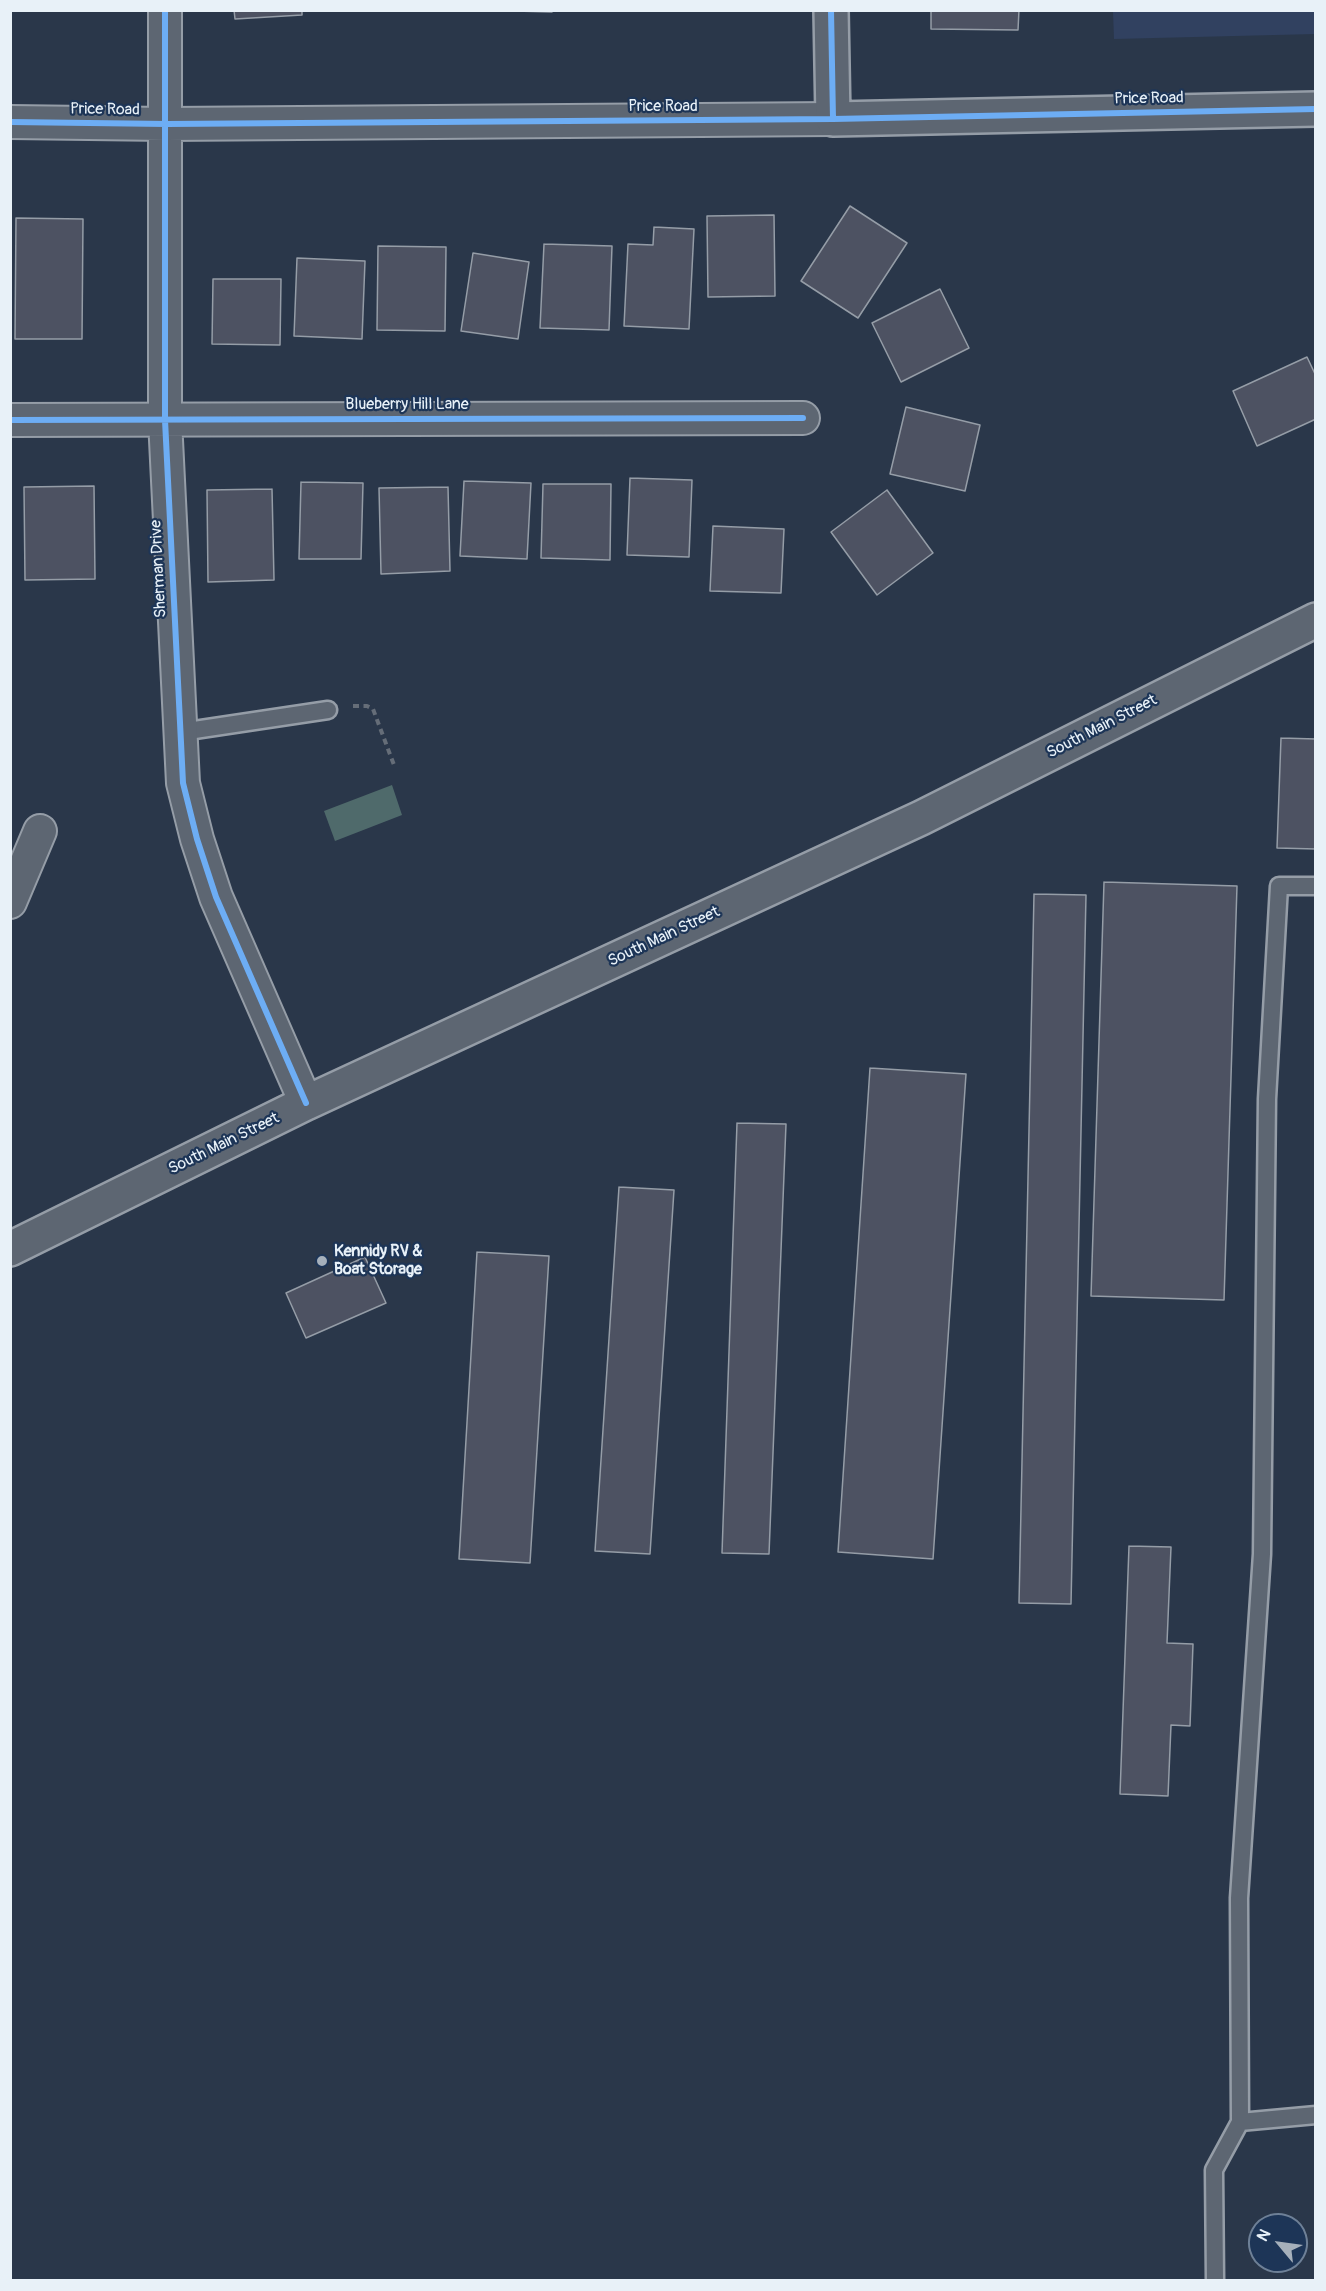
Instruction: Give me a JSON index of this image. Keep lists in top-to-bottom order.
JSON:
{
  "streets": {
    "main road": ["Price Road", "South Main Street"],
    "street": ["Blueberry Hill Lane", "Sherman Drive"]
  },
  "crossings": [
    ["Price Road", "Sherman Drive"],
    ["Blueberry Hill Lane", "Sherman Drive"],
    ["Sherman Drive", "South Main Street"]
  ],
  "places": ["Kennidy RV & Boat Storage"],
  "north": "top left"
}
